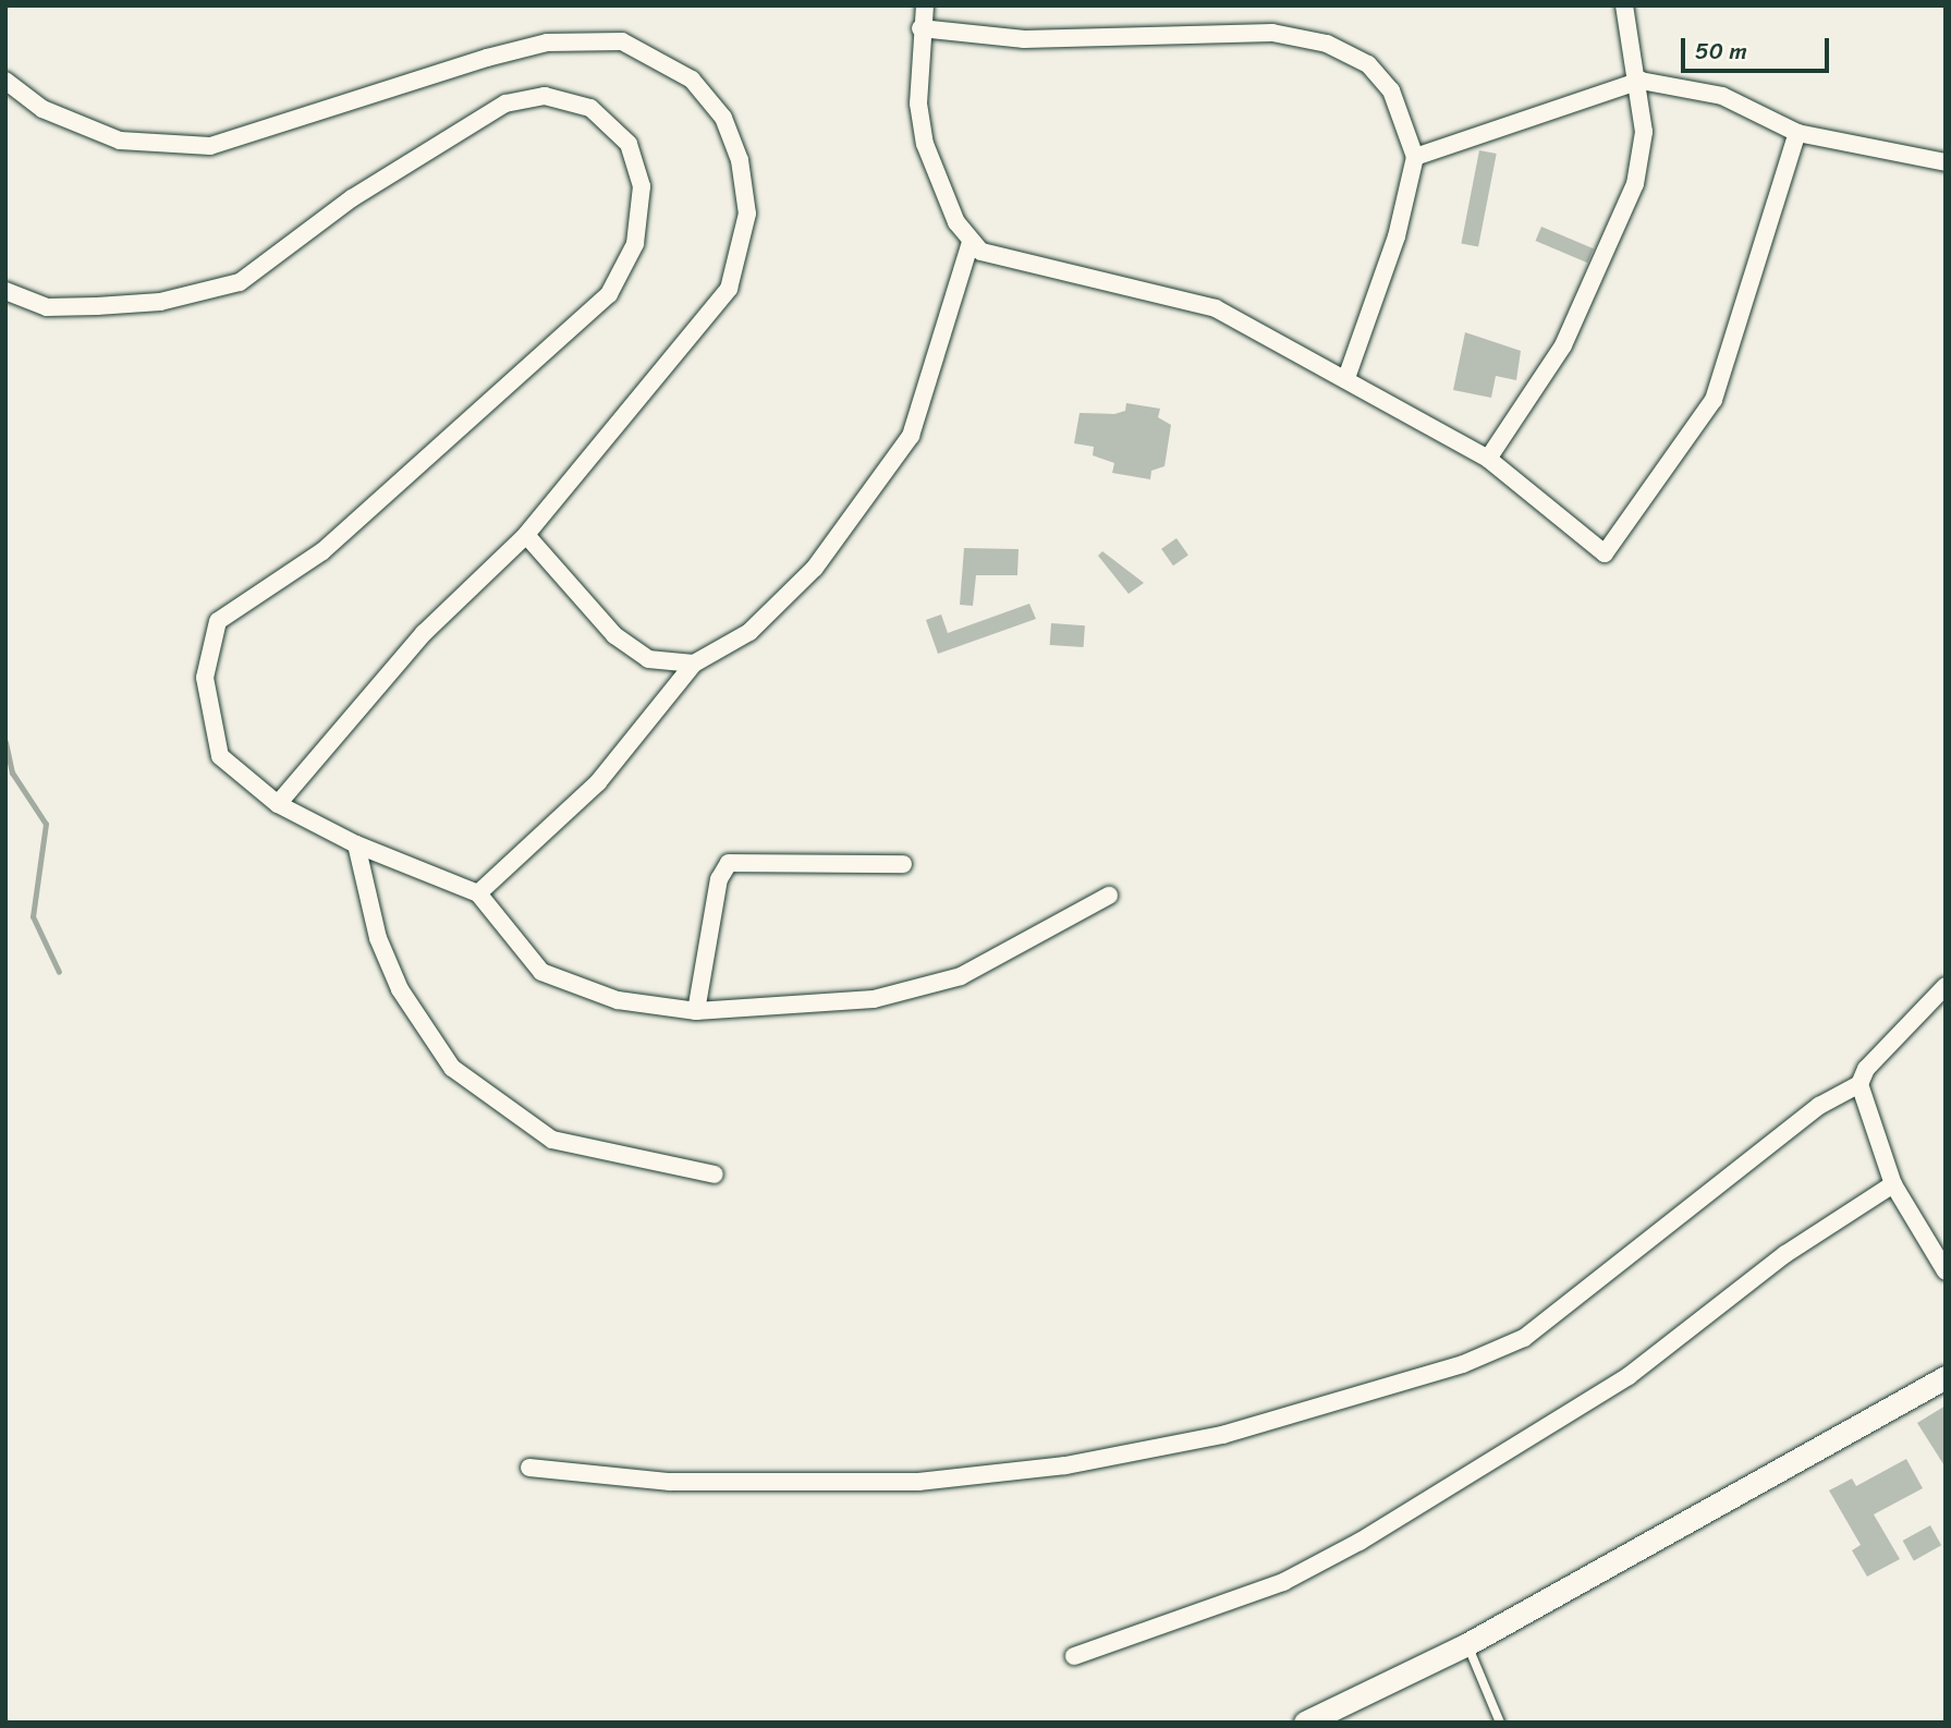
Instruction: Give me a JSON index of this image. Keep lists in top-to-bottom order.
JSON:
{
  "scale_bar": "50 m"
}
